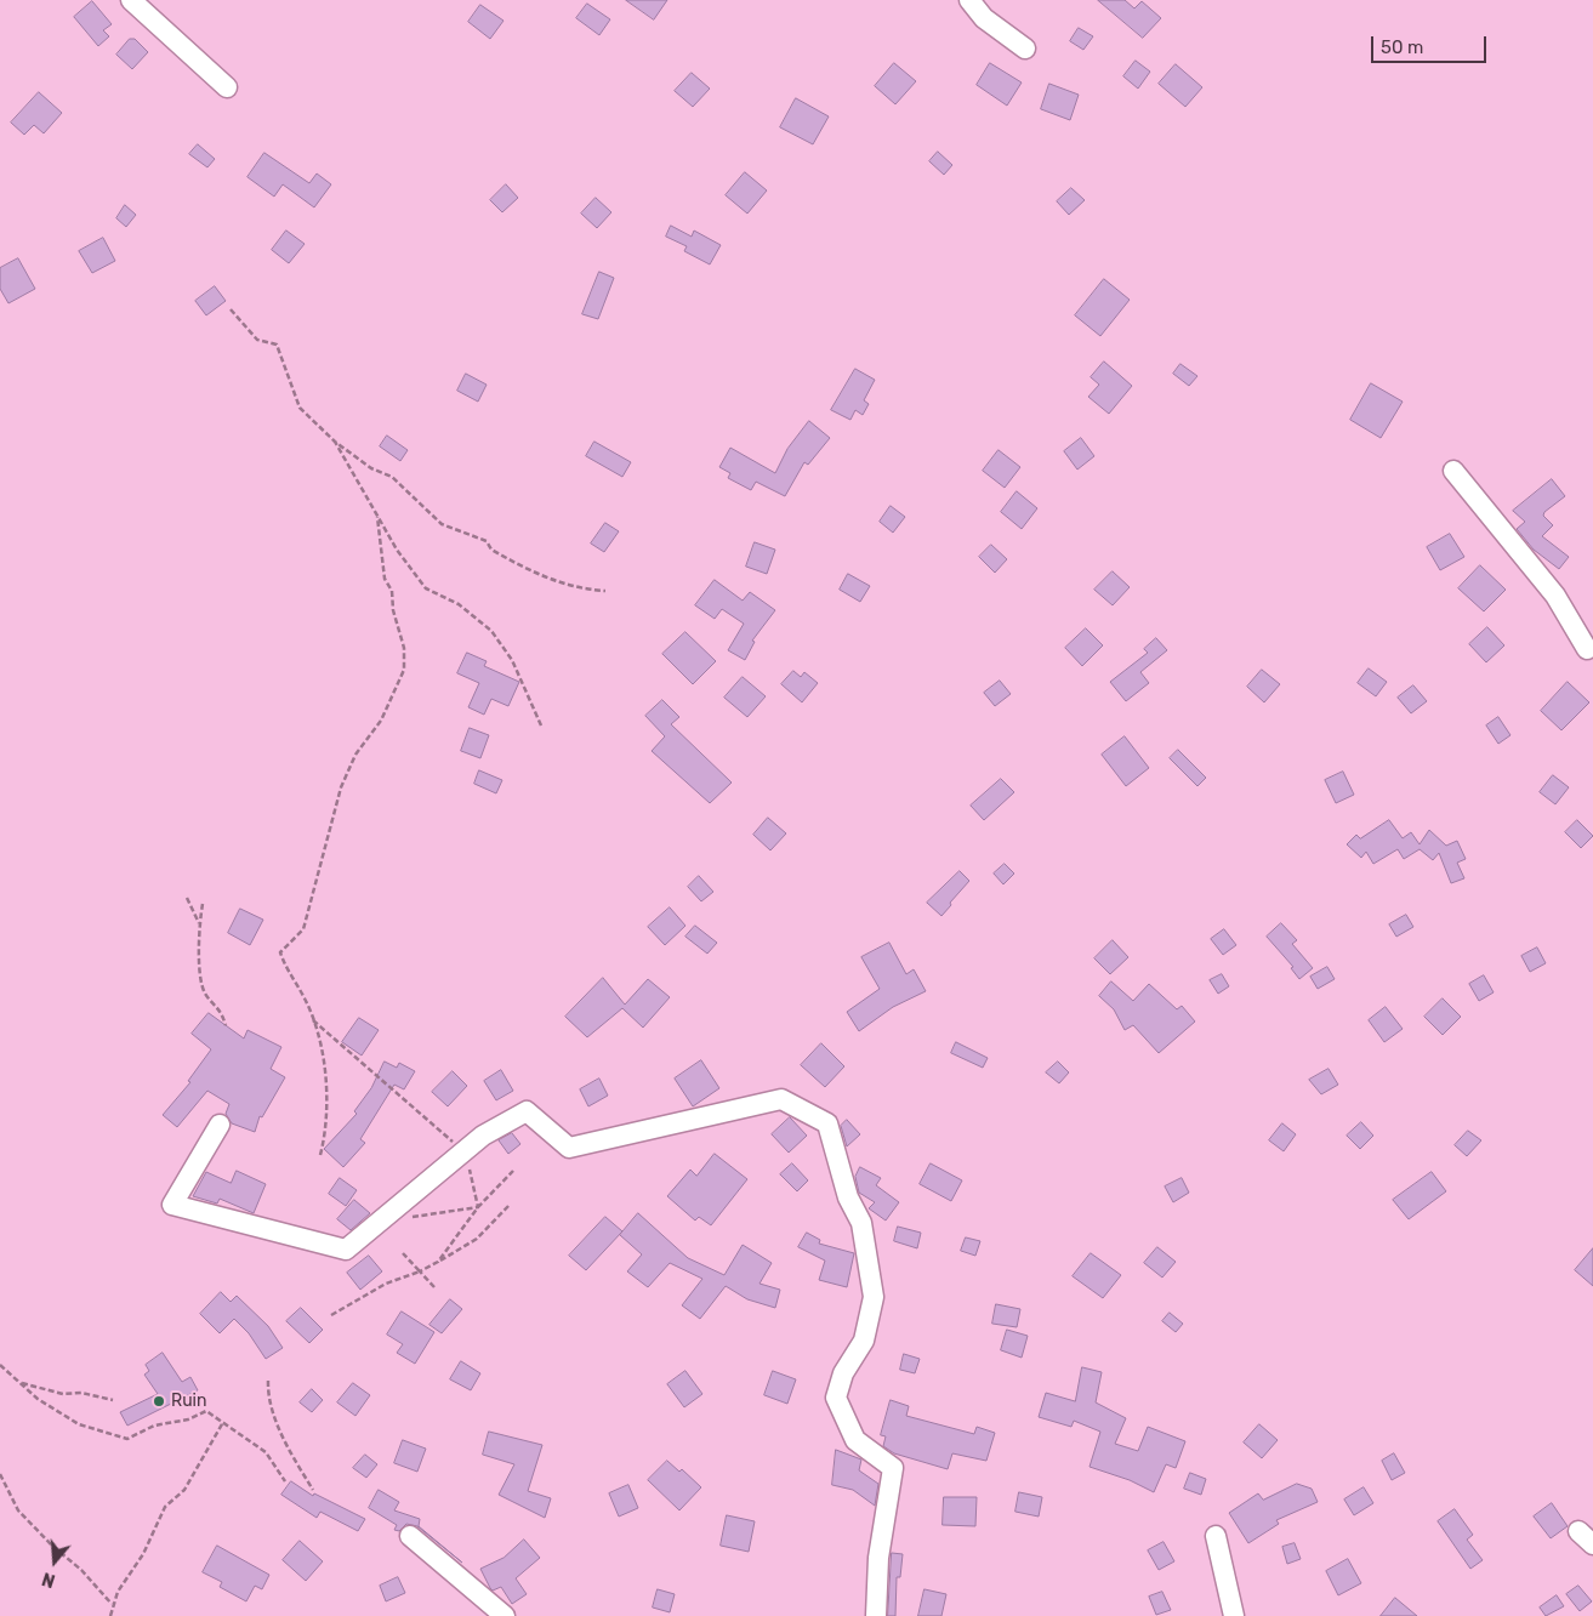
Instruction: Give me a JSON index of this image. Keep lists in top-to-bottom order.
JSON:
{
  "places": ["Ruin"],
  "scale_bar": "50 m",
  "north": "bottom"
}
